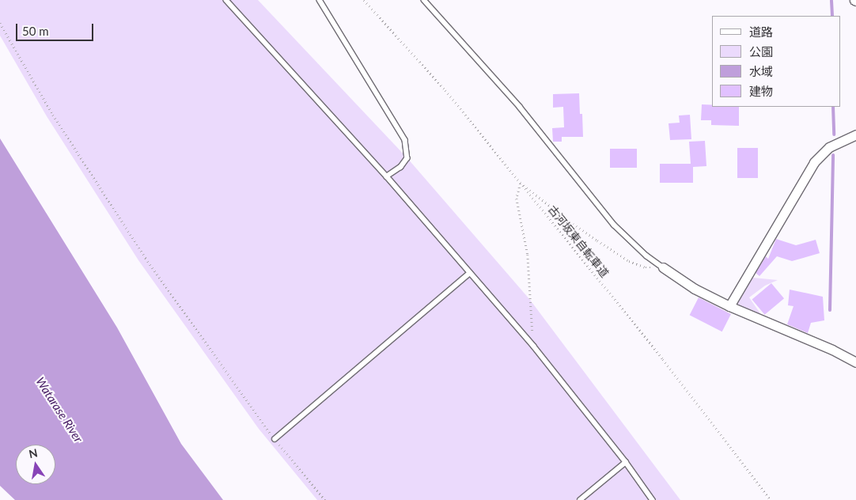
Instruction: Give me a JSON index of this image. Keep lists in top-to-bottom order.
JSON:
{
  "streets": {
    "path": ["古河坂東自転車道"]
  },
  "water": ["Watarase River"],
  "legend": [
    "道路",
    "公園",
    "水域",
    "建物"
  ],
  "scale_bar": "50 m",
  "north": "top"
}
